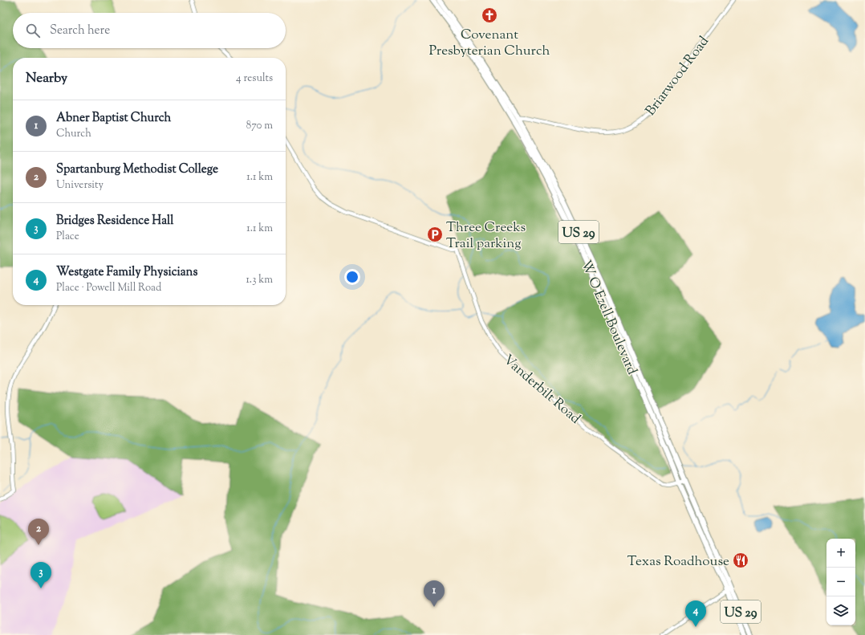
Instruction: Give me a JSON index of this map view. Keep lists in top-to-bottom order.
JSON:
{
  "streets": {
    "main road": ["US 29", "W O Ezell Boulevard"],
    "street": ["Briarwood Road", "Vanderbilt Road"]
  },
  "crossings": [
    ["Briarwood Road", "W O Ezell Boulevard"],
    ["W O Ezell Boulevard", "Vanderbilt Road"]
  ],
  "places": {
    "church": ["Covenant Presbyterian Church"],
    "parking": ["Three Creeks Trail parking"],
    "restaurant": ["Texas Roadhouse"]
  },
  "page": {
    "search": "Search here",
    "heading": ["Nearby", "4 results"],
    "list": [
      {
        "mark": "1",
        "name": "Abner Baptist Church",
        "note": "Church",
        "value": "870 m"
      },
      {
        "mark": "2",
        "name": "Spartanburg Methodist College",
        "note": "University",
        "value": "1.1 km"
      },
      {
        "mark": "3",
        "name": "Bridges Residence Hall",
        "note": "Place",
        "value": "1.1 km"
      },
      {
        "mark": "4",
        "name": "Westgate Family Physicians",
        "note": "Place · Powell Mill Road",
        "value": "1.3 km"
      }
    ],
    "pins": [
      "2",
      "3",
      "1",
      "4"
    ],
    "map_buttons": ["+", "−"]
  }
}
